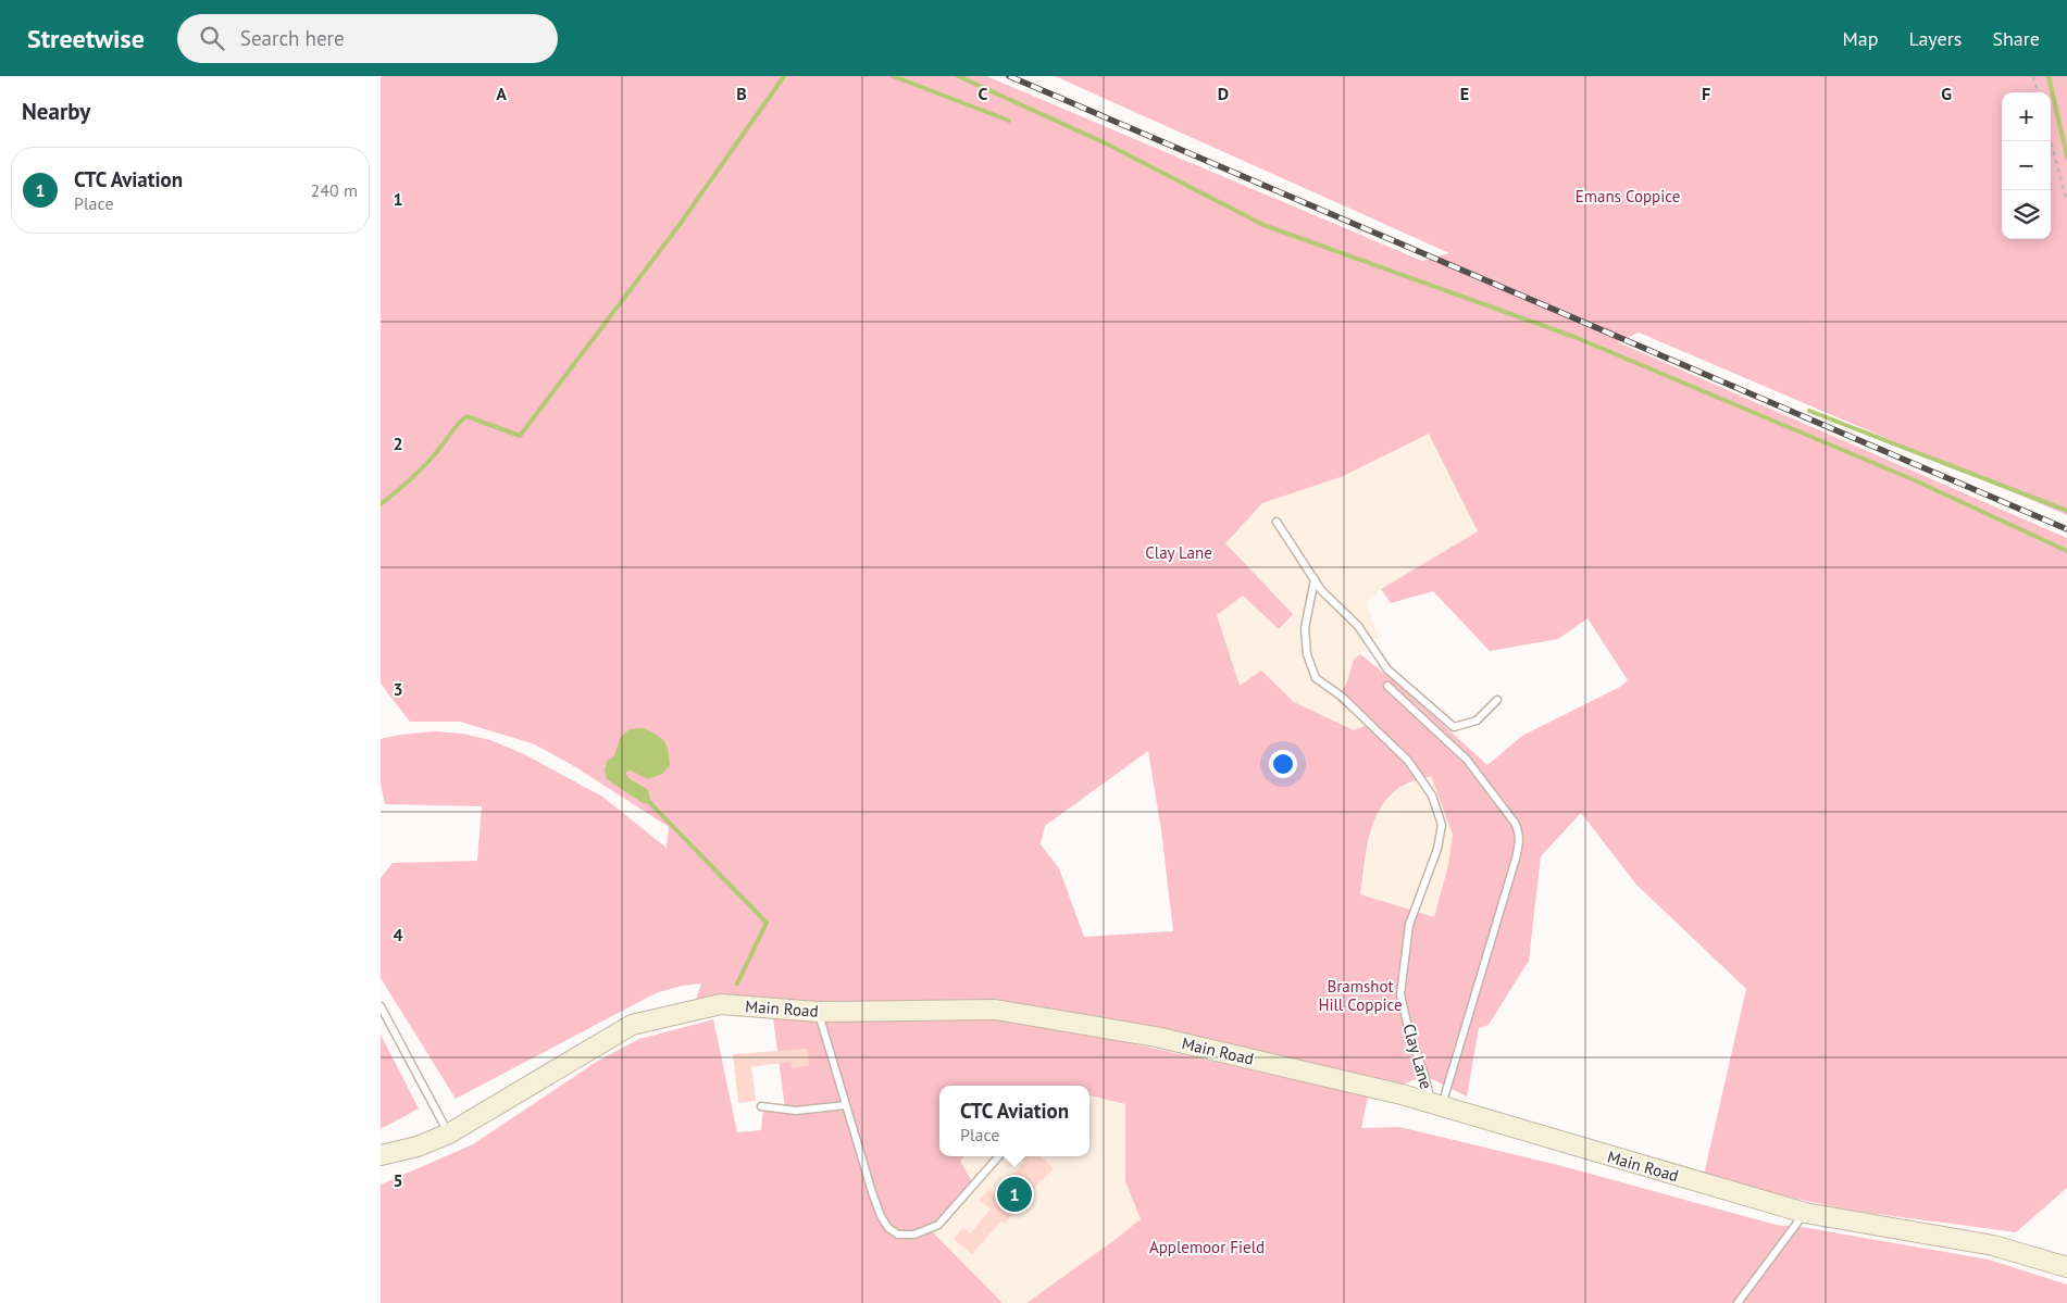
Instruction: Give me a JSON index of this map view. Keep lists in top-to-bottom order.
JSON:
{
  "streets": {
    "street": ["Main Road"],
    "lane": ["Clay Lane"]
  },
  "crossings": [
    ["Main Road", "Clay Lane"]
  ],
  "parks": [
    "Emans Coppice",
    "Clay Lane",
    "Bramshot Hill Coppice",
    "Applemoor Field"
  ],
  "page": {
    "header": "Streetwise",
    "search": "Search here",
    "nav": ["Map", "Layers", "Share"],
    "heading": "Nearby",
    "map_buttons": ["+", "−"],
    "list": [
      {
        "mark": "1",
        "name": "CTC Aviation",
        "note": "Place",
        "value": "240 m"
      }
    ],
    "popup": ["CTC Aviation", "Place"],
    "pins": "1"
  },
  "grid": {
    "columns": [
      "A",
      "B",
      "C",
      "D",
      "E",
      "F",
      "G"
    ],
    "rows": [
      "1",
      "2",
      "3",
      "4",
      "5"
    ]
  }
}
